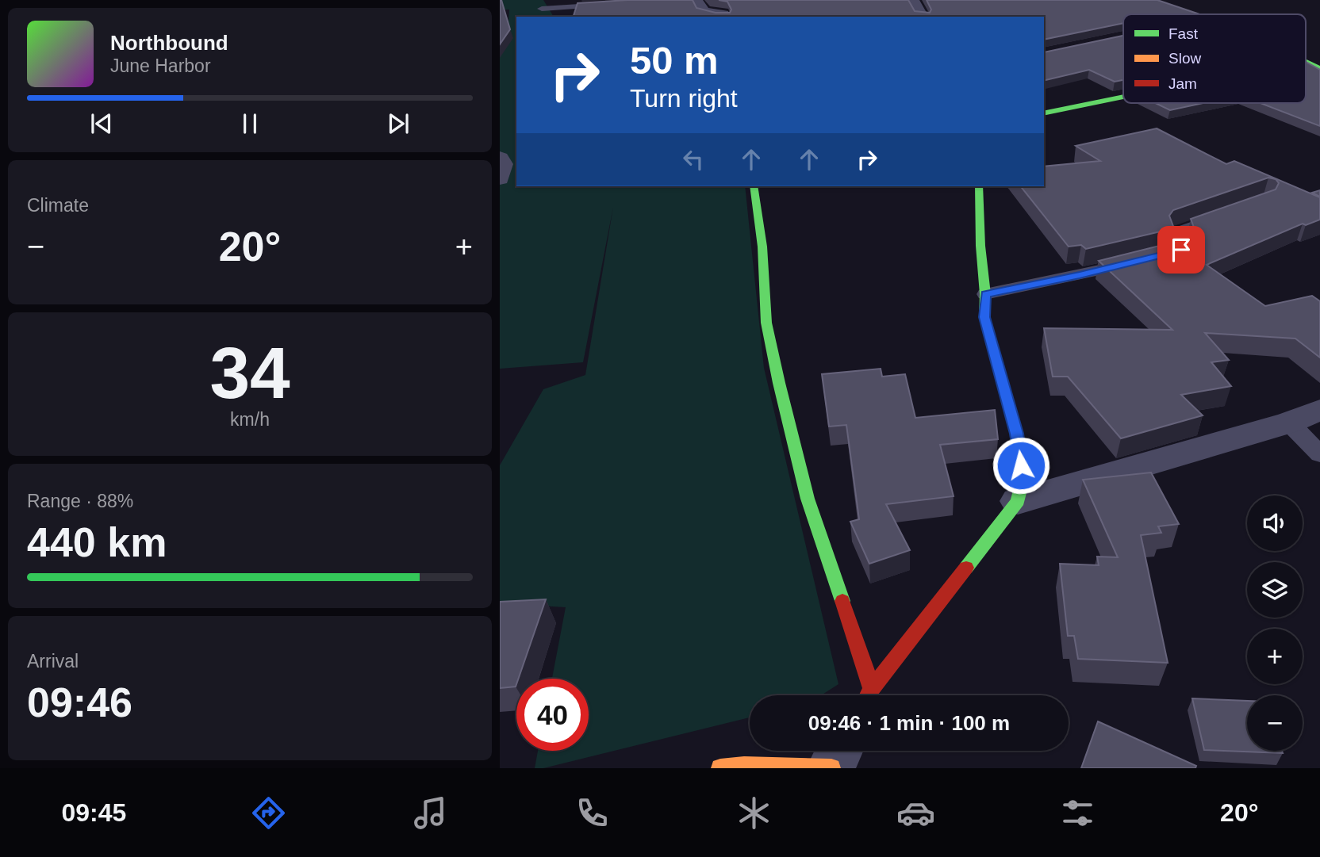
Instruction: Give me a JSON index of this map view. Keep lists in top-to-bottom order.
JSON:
{
  "legend": ["Fast", "Slow", "Jam"],
  "page": {
    "turn": ["50 m", "Turn right"],
    "song": ["Northbound", "June Harbor"],
    "tile": [
      "Climate",
      ["34", "km/h"],
      ["Range · 88%", "440 km"],
      ["Arrival", "09:46"]
    ],
    "heat": ["−", "20°", "+"],
    "map_buttons": ["+", "−"],
    "limit": "40",
    "trip": "09:46 · 1 min · 100 m",
    "tabs": ["09:45", "20°"]
  }
}
